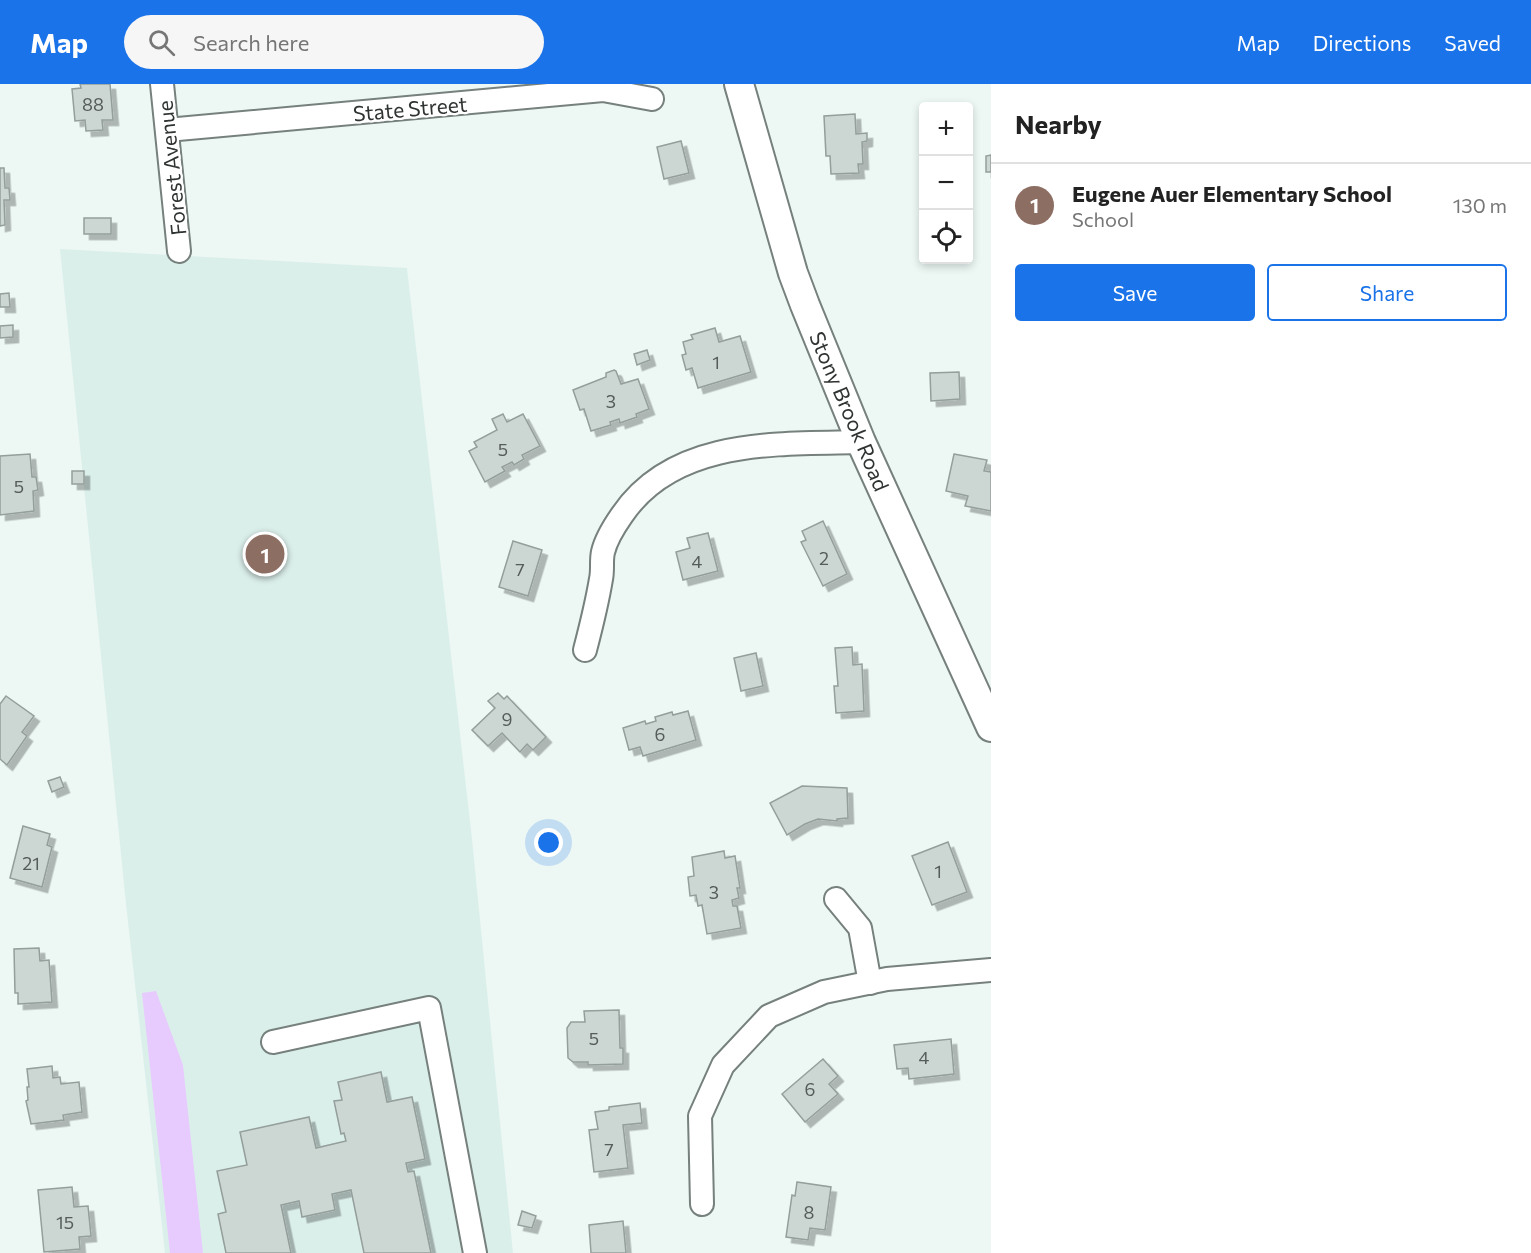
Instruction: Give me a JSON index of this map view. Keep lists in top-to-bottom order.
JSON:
{
  "streets": {
    "main road": ["Stony Brook Road"],
    "street": ["State Street", "Forest Avenue"]
  },
  "crossings": [
    ["State Street", "Forest Avenue"]
  ],
  "house_numbers": [
    "88",
    "1",
    "3",
    "5",
    "5",
    "2",
    "4",
    "7",
    "9",
    "6",
    "21",
    "1",
    "3",
    "5",
    "4",
    "6",
    "7",
    "8",
    "15"
  ],
  "page": {
    "header": "Map",
    "search": "Search here",
    "nav": ["Map", "Directions", "Saved"],
    "heading": "Nearby",
    "map_buttons": ["+", "−"],
    "list": [
      {
        "mark": "1",
        "name": "Eugene Auer Elementary School",
        "note": "School",
        "value": "130 m"
      }
    ],
    "buttons": ["Save", "Share"],
    "pins": "1"
  }
}
